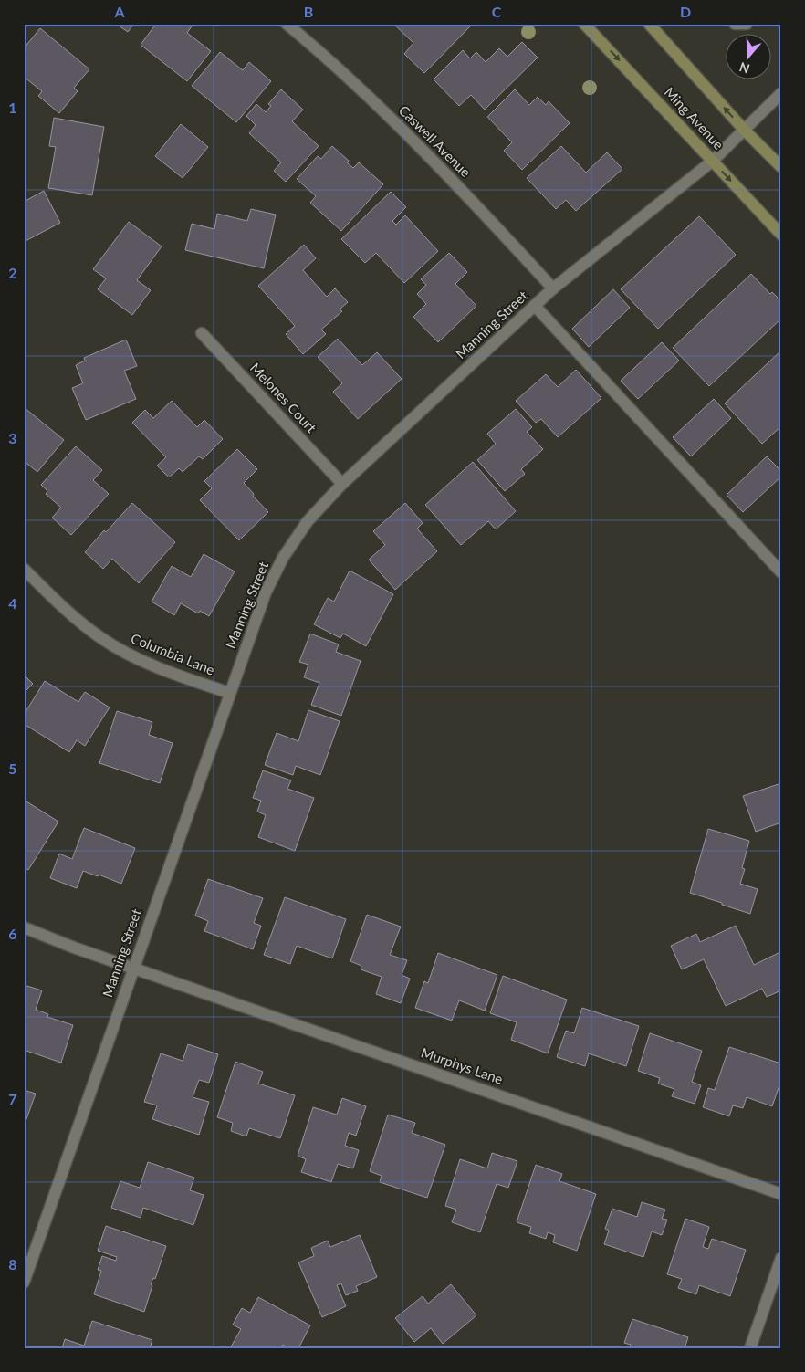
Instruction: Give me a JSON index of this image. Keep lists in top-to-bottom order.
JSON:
{
  "streets": {
    "main road": ["Ming Avenue"],
    "street": [
      "Caswell Avenue",
      "Manning Street",
      "Melones Court",
      "Columbia Lane",
      "Murphys Lane"
    ]
  },
  "crossings": [
    ["Ming Avenue", "Manning Street"],
    ["Caswell Avenue", "Manning Street"],
    ["Manning Street", "Melones Court"],
    ["Manning Street", "Columbia Lane"],
    ["Manning Street", "Murphys Lane"]
  ],
  "north": "bottom",
  "grid": {
    "columns": [
      "A",
      "B",
      "C",
      "D"
    ],
    "rows": [
      "1",
      "2",
      "3",
      "4",
      "5",
      "6",
      "7",
      "8"
    ]
  }
}
